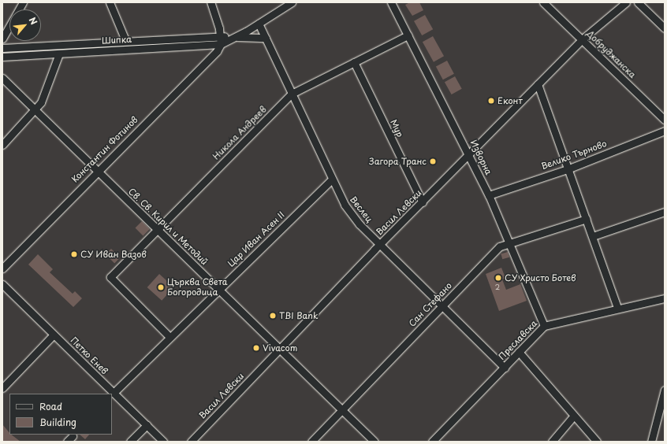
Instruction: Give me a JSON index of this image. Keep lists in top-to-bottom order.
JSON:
{
  "streets": {
    "street": [
      "Шипка",
      "Добруджанска",
      "Мур",
      "Никола Андреев",
      "Константин Фотинов",
      "Велико Търново",
      "Изворна",
      "Веслец",
      "Васил Левски",
      "Св. Св. Кирил и Методий",
      "Цар Иван Асен II",
      "Сан Стефано",
      "Преславска",
      "Петко Енев"
    ]
  },
  "crossings": [
    ["Шипка", "Константин Фотинов"],
    ["Шипка", "Веслец"],
    ["Добруджанска", "Васил Левски"],
    ["Мур", "Никола Андреев"],
    ["Мур", "Васил Левски"],
    ["Никола Андреев", "Изворна"],
    ["Никола Андреев", "Веслец"],
    ["Никола Андреев", "Св. Св. Кирил и Методий"],
    ["Никола Андреев", "Цар Иван Асен II"],
    ["Константин Фотинов", "Св. Св. Кирил и Методий"],
    ["Велико Търново", "Изворна"],
    ["Изворна", "Васил Левски"],
    ["Изворна", "Сан Стефано"],
    ["Изворна", "Преславска"],
    ["Веслец", "Васил Левски"],
    ["Веслец", "Цар Иван Асен II"],
    ["Веслец", "Сан Стефано"],
    ["Веслец", "Преславска"],
    ["Васил Левски", "Св. Св. Кирил и Методий"],
    ["Св. Св. Кирил и Методий", "Цар Иван Асен II"],
    ["Св. Св. Кирил и Методий", "Сан Стефано"],
    ["Цар Иван Асен II", "Петко Енев"]
  ],
  "places": [
    "Еконт",
    "Загора Транс",
    "СУ Иван Вазов",
    "СУ Христо Ботев",
    "Църква Света Богородица",
    "TBI Bank",
    "Vivacom"
  ],
  "house_numbers": ["2"],
  "legend": ["Road", "Building"],
  "north": "top right"
}
